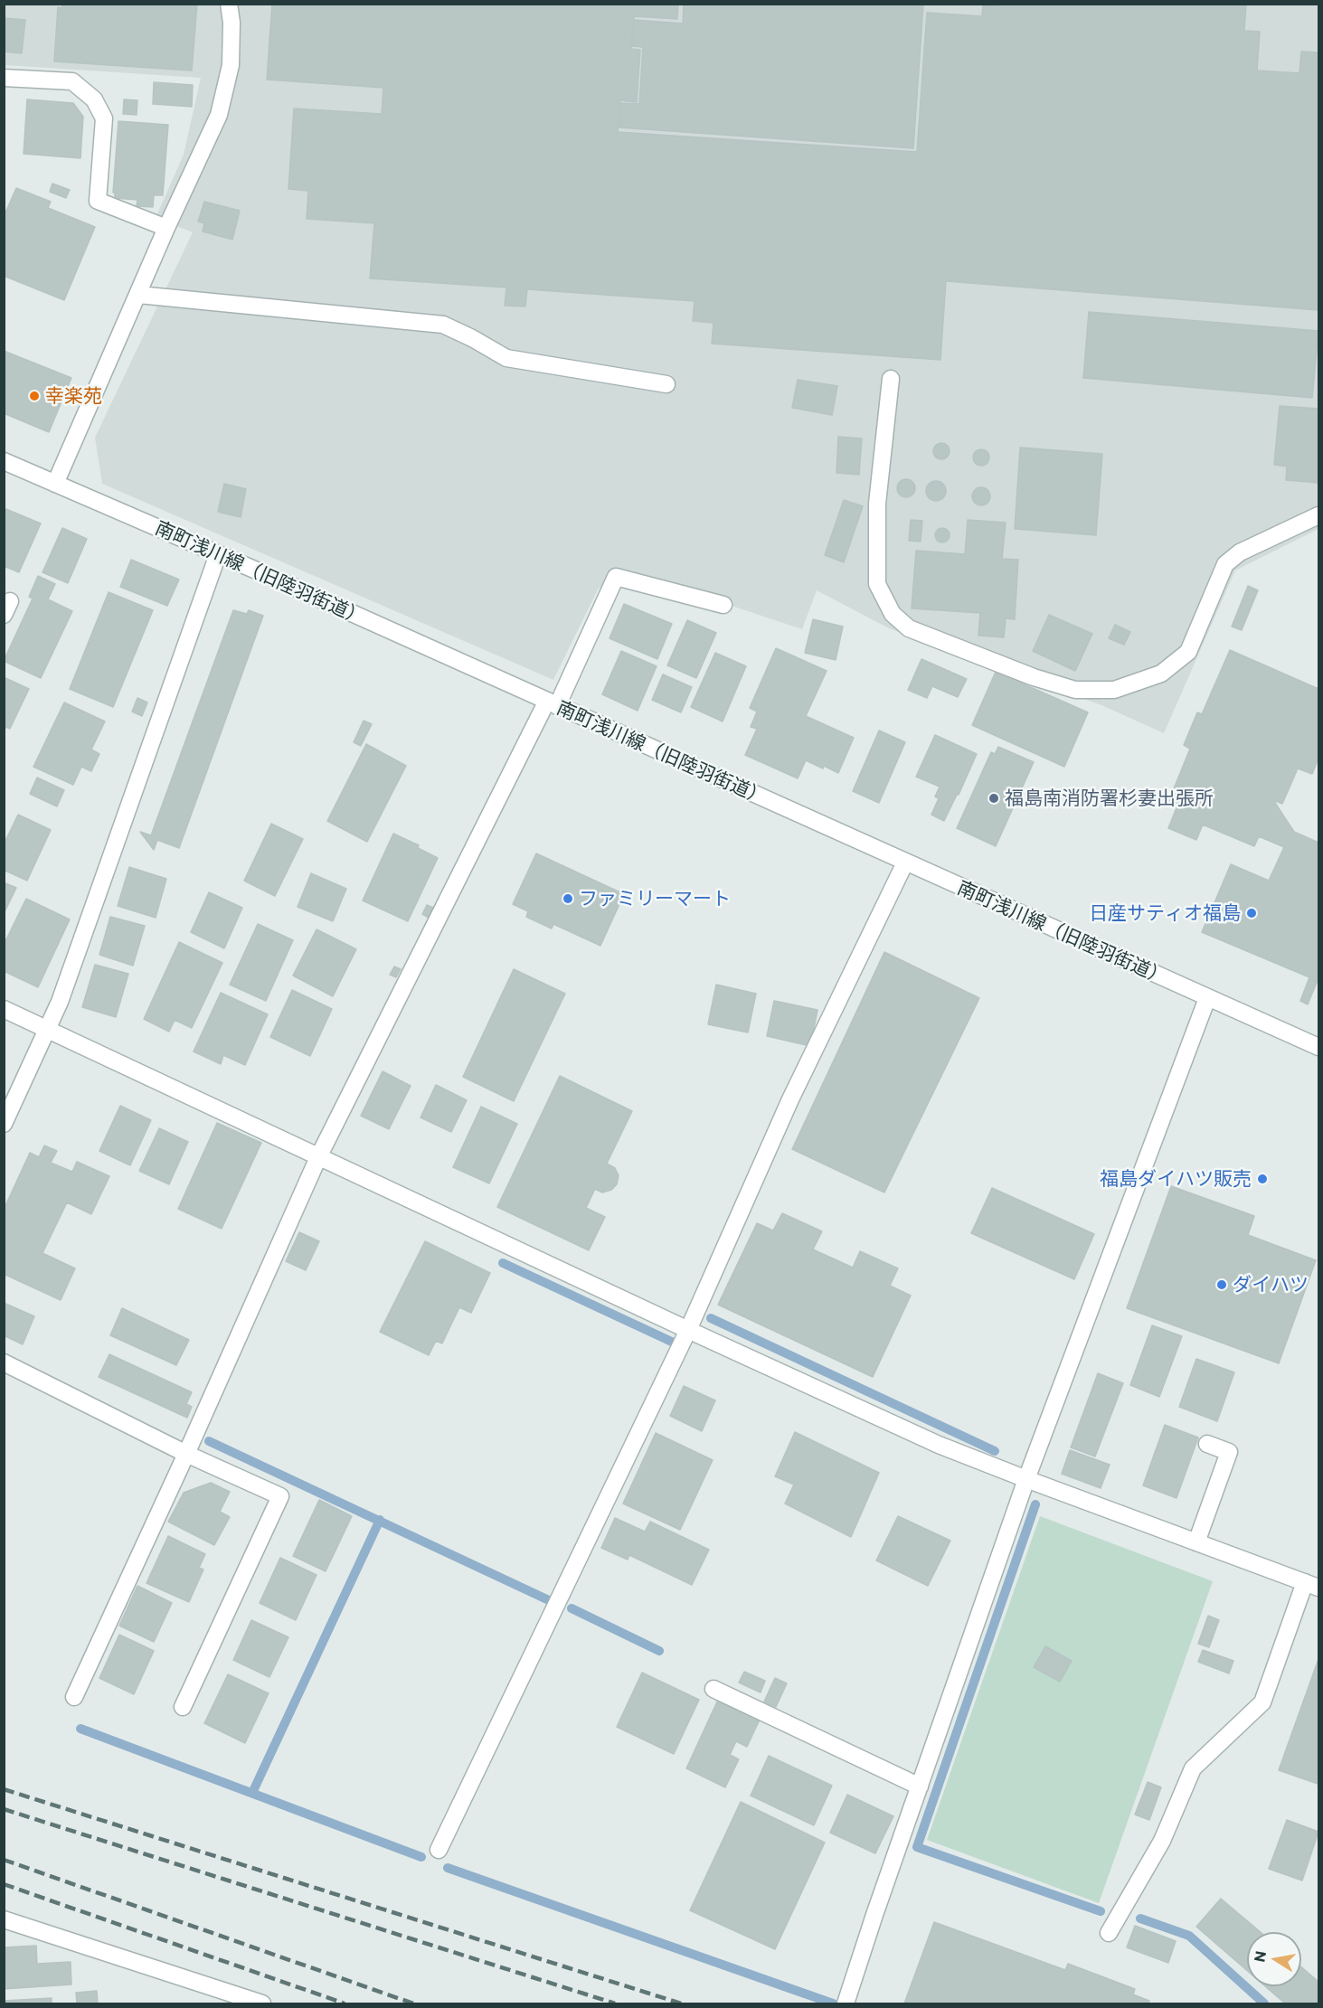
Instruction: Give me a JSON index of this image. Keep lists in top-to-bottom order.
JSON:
{
  "streets": {
    "street": ["南町浅川線（旧陸羽街道）"]
  },
  "places": [
    "幸楽苑",
    "福島南消防署杉妻出張所",
    "ファミリーマート",
    "日産サティオ福島",
    "福島ダイハツ販売",
    "ダイハツ"
  ],
  "north": "left"
}
